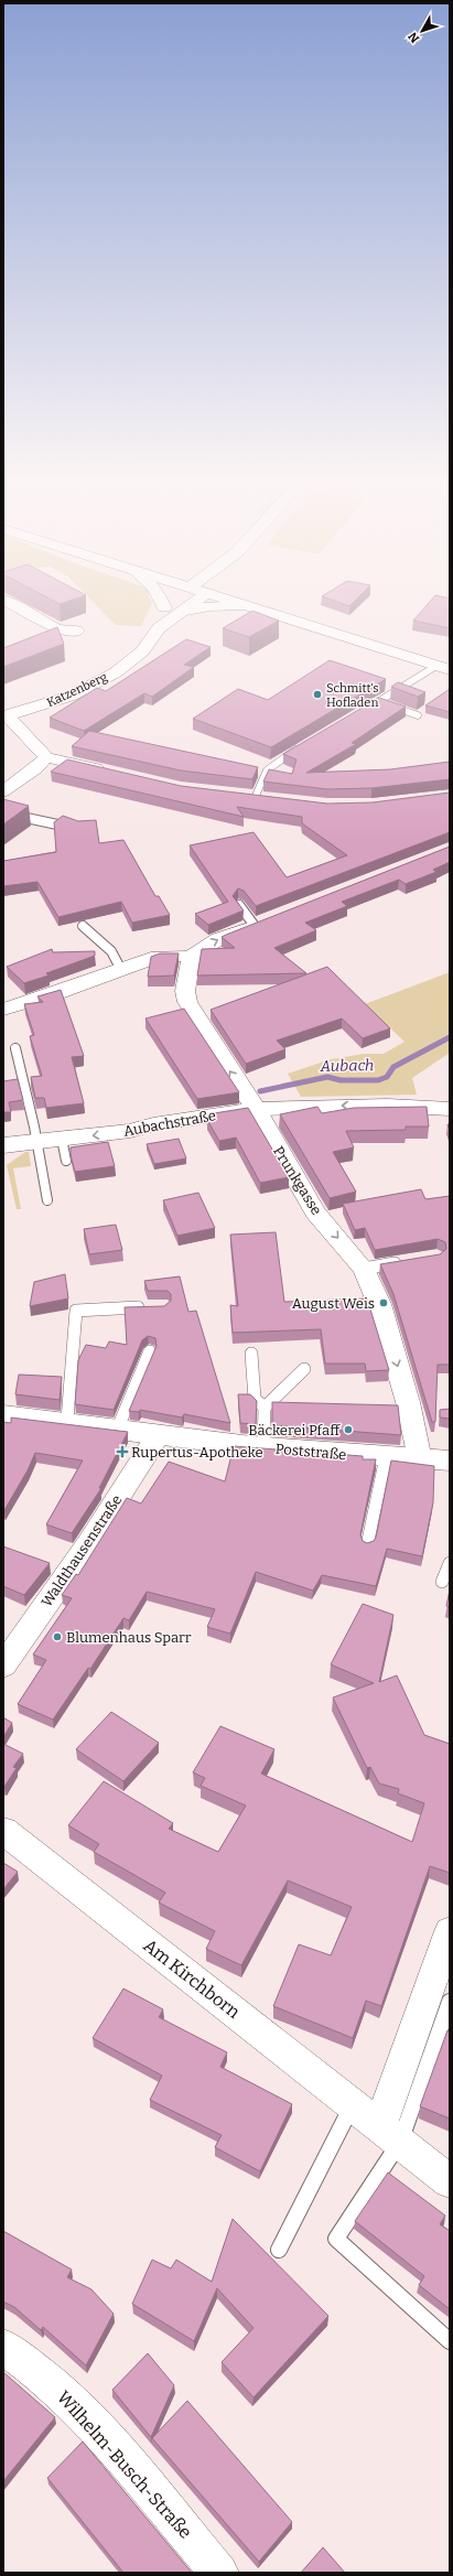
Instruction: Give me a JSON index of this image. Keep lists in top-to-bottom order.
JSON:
{
  "streets": {
    "main road": ["Aubachstraße", "Poststraße"],
    "street": [
      "Katzenberg",
      "Prunkgasse",
      "Waldthausenstraße",
      "Am Kirchborn",
      "Wilhelm-Busch-Straße"
    ]
  },
  "crossings": [
    ["Aubachstraße", "Prunkgasse"],
    ["Prunkgasse", "Poststraße"],
    ["Poststraße", "Waldthausenstraße"]
  ],
  "one_way": ["Aubachstraße"],
  "water": ["Aubach"],
  "places": {
    "other": [
      "Schmitt‘s Hofladen",
      "August Weis",
      "Bäckerei Pfaff",
      "Blumenhaus Sparr"
    ],
    "health": ["Rupertus-Apotheke"]
  },
  "north": "bottom left"
}
